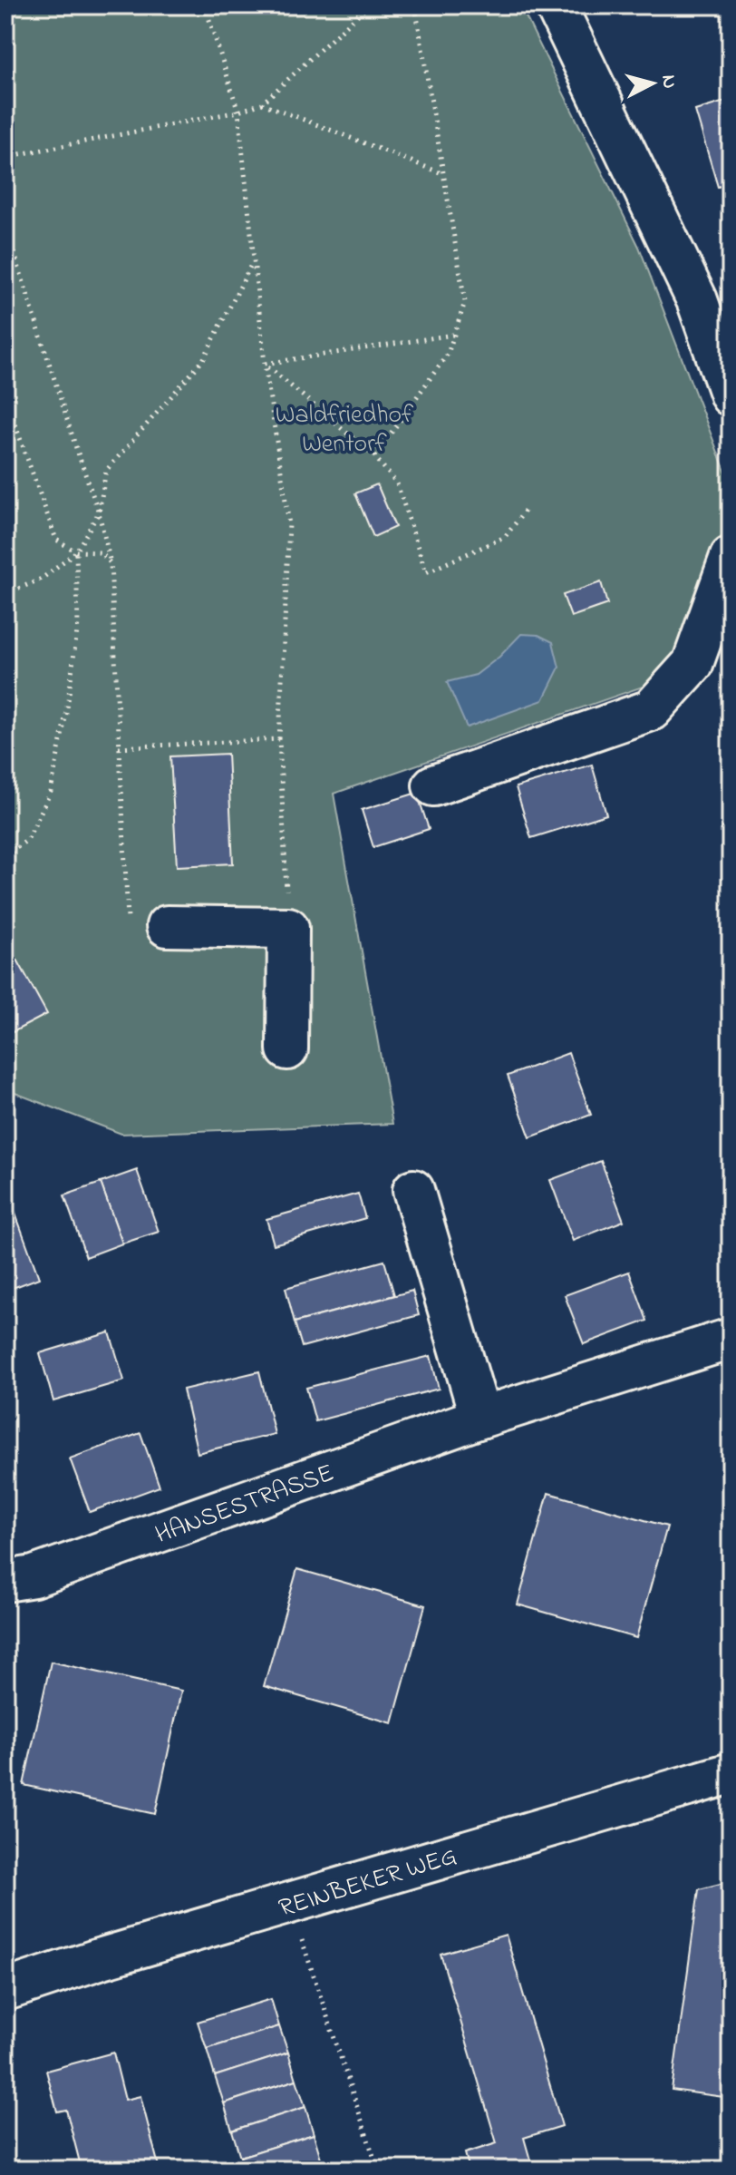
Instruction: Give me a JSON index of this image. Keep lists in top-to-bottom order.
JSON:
{
  "streets": {
    "street": ["HANSESTRASSE", "REINBEKER WEG"]
  },
  "parks": ["Waldfriedhof Wentorf"],
  "north": "right"
}
